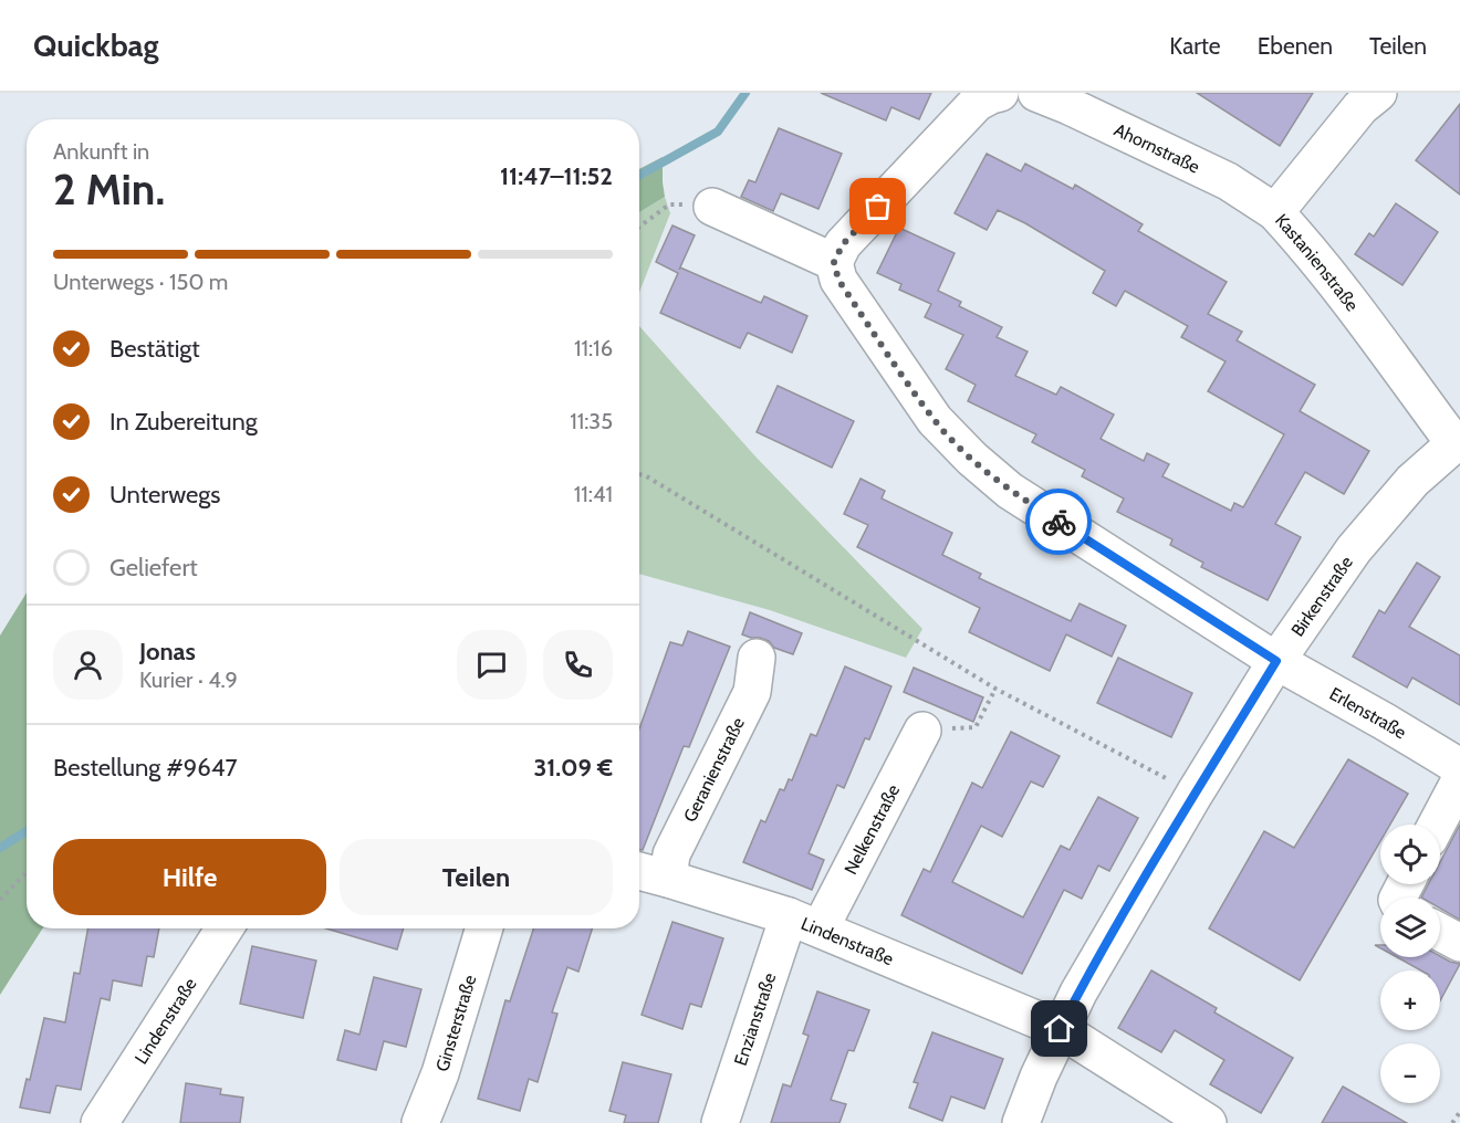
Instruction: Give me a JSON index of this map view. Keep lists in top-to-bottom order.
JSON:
{
  "streets": {
    "street": [
      "Ahornstraße",
      "Kastanienstraße",
      "Birkenstraße",
      "Erlenstraße",
      "Geranienstraße",
      "Nelkenstraße",
      "Lindenstraße",
      "Enzianstraße",
      "Ginsterstraße"
    ]
  },
  "crossings": [
    ["Ahornstraße", "Kastanienstraße"],
    ["Kastanienstraße", "Birkenstraße"],
    ["Birkenstraße", "Erlenstraße"],
    ["Birkenstraße", "Lindenstraße"],
    ["Geranienstraße", "Lindenstraße"],
    ["Nelkenstraße", "Lindenstraße"],
    ["Nelkenstraße", "Enzianstraße"],
    ["Lindenstraße", "Enzianstraße"]
  ],
  "page": {
    "header": "Quickbag",
    "nav": ["Karte", "Ebenen", "Teilen"],
    "heading": ["2 Min.", "Ankunft in", "11:47–11:52"],
    "panel": [
      "Jonas",
      "Kurier · 4.9",
      "Bestellung #9647",
      "31.09 €"
    ],
    "bar": "Unterwegs · 150 m",
    "list": [
      ["Bestätigt", "11:16"],
      ["In Zubereitung", "11:35"],
      ["Unterwegs", "11:41"],
      "Geliefert"
    ],
    "map_buttons": ["+", "−"],
    "buttons": ["Hilfe", "Teilen"]
  }
}
